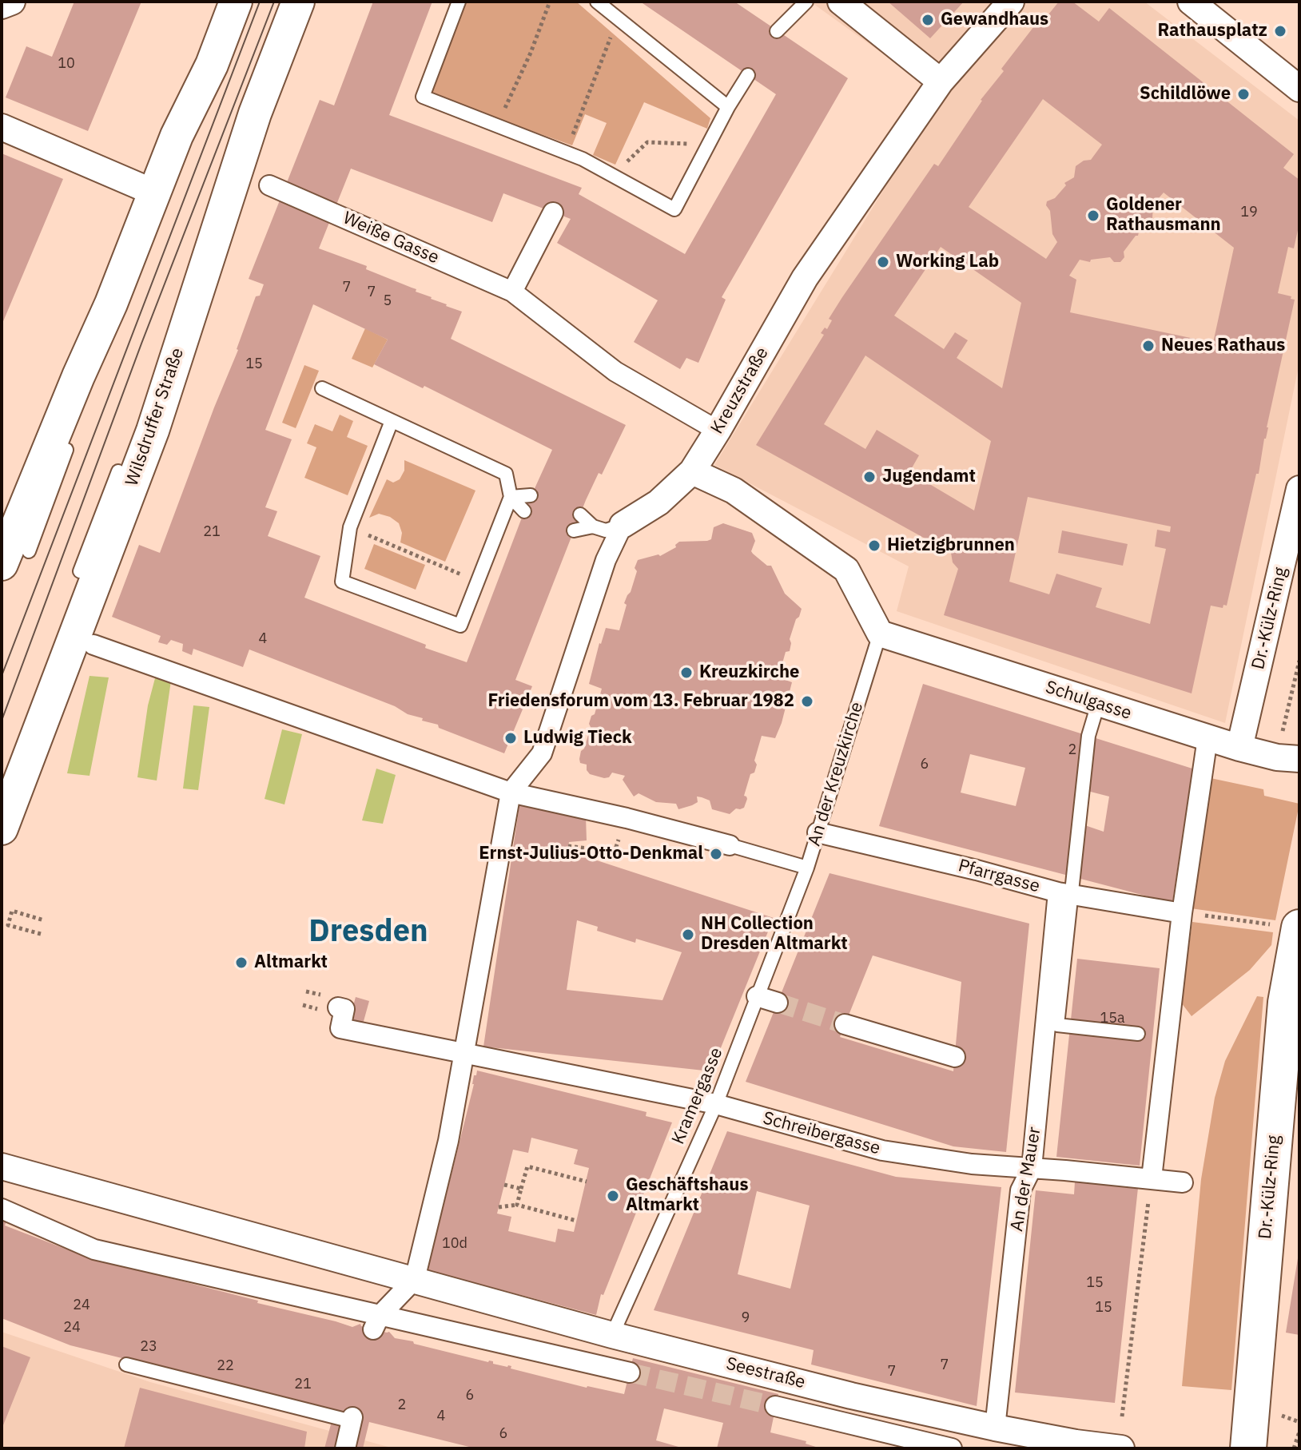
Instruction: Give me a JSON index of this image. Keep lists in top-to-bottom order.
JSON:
{
  "streets": {
    "main road": ["Dr.-Külz-Ring"],
    "street": [
      "Weiße Gasse",
      "Kreuzstraße",
      "Wilsdruffer Straße",
      "Schulgasse",
      "An der Kreuzkirche",
      "Pfarrgasse",
      "Schreibergasse",
      "An der Mauer",
      "Seestraße"
    ],
    "lane": ["Kramergasse"]
  },
  "crossings": [
    ["Weiße Gasse", "Kreuzstraße"],
    ["Dr.-Külz-Ring", "Schulgasse"],
    ["Schulgasse", "An der Kreuzkirche"],
    ["An der Kreuzkirche", "Pfarrgasse"],
    ["An der Kreuzkirche", "Kramergasse"],
    ["Pfarrgasse", "An der Mauer"],
    ["Kramergasse", "Schreibergasse"],
    ["Kramergasse", "Seestraße"],
    ["Schreibergasse", "An der Mauer"],
    ["An der Mauer", "Seestraße"]
  ],
  "districts": ["Dresden"],
  "places": [
    "Gewandhaus",
    "Rathausplatz",
    "Schildlöwe",
    "Goldener Rathausmann",
    "Working Lab",
    "Neues Rathaus",
    "Jugendamt",
    "Hietzigbrunnen",
    "Kreuzkirche",
    "Friedensforum vom 13. Februar 1982",
    "Ludwig Tieck",
    "Ernst-Julius-Otto-Denkmal",
    "NH Collection Dresden Altmarkt",
    "Altmarkt",
    "Geschäftshaus Altmarkt"
  ],
  "house_numbers": [
    "10",
    "19",
    "7",
    "7",
    "5",
    "15",
    "21",
    "4",
    "2",
    "6",
    "15a",
    "10d",
    "15",
    "24",
    "15",
    "9",
    "24",
    "23",
    "7",
    "22",
    "7",
    "21",
    "6",
    "2",
    "4",
    "6"
  ]
}
